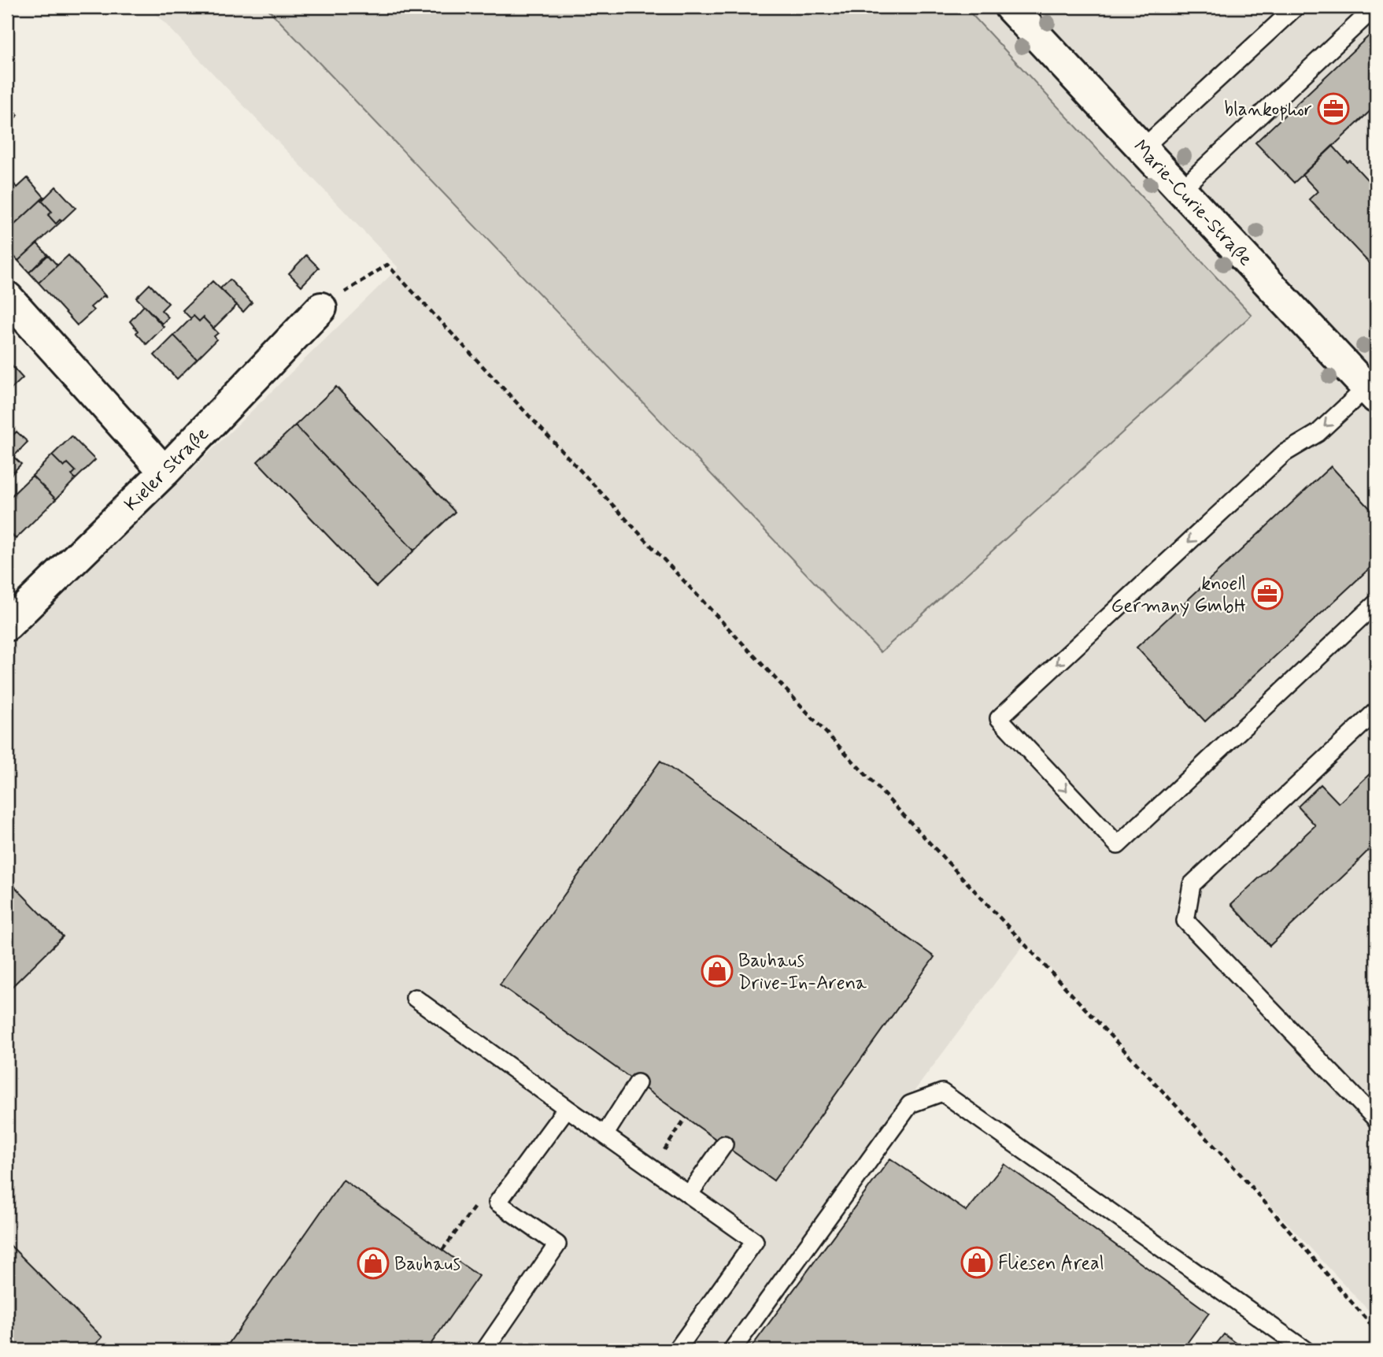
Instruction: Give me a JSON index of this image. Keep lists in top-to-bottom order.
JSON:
{
  "streets": {
    "street": ["Marie-Curie-Straße", "Kieler Straße"]
  },
  "places": {
    "office": ["blankophor", "knoell Germany GmbH"],
    "shop": ["Bauhaus Drive-In-Arena", "Fliesen Areal", "Bauhaus"]
  }
}
